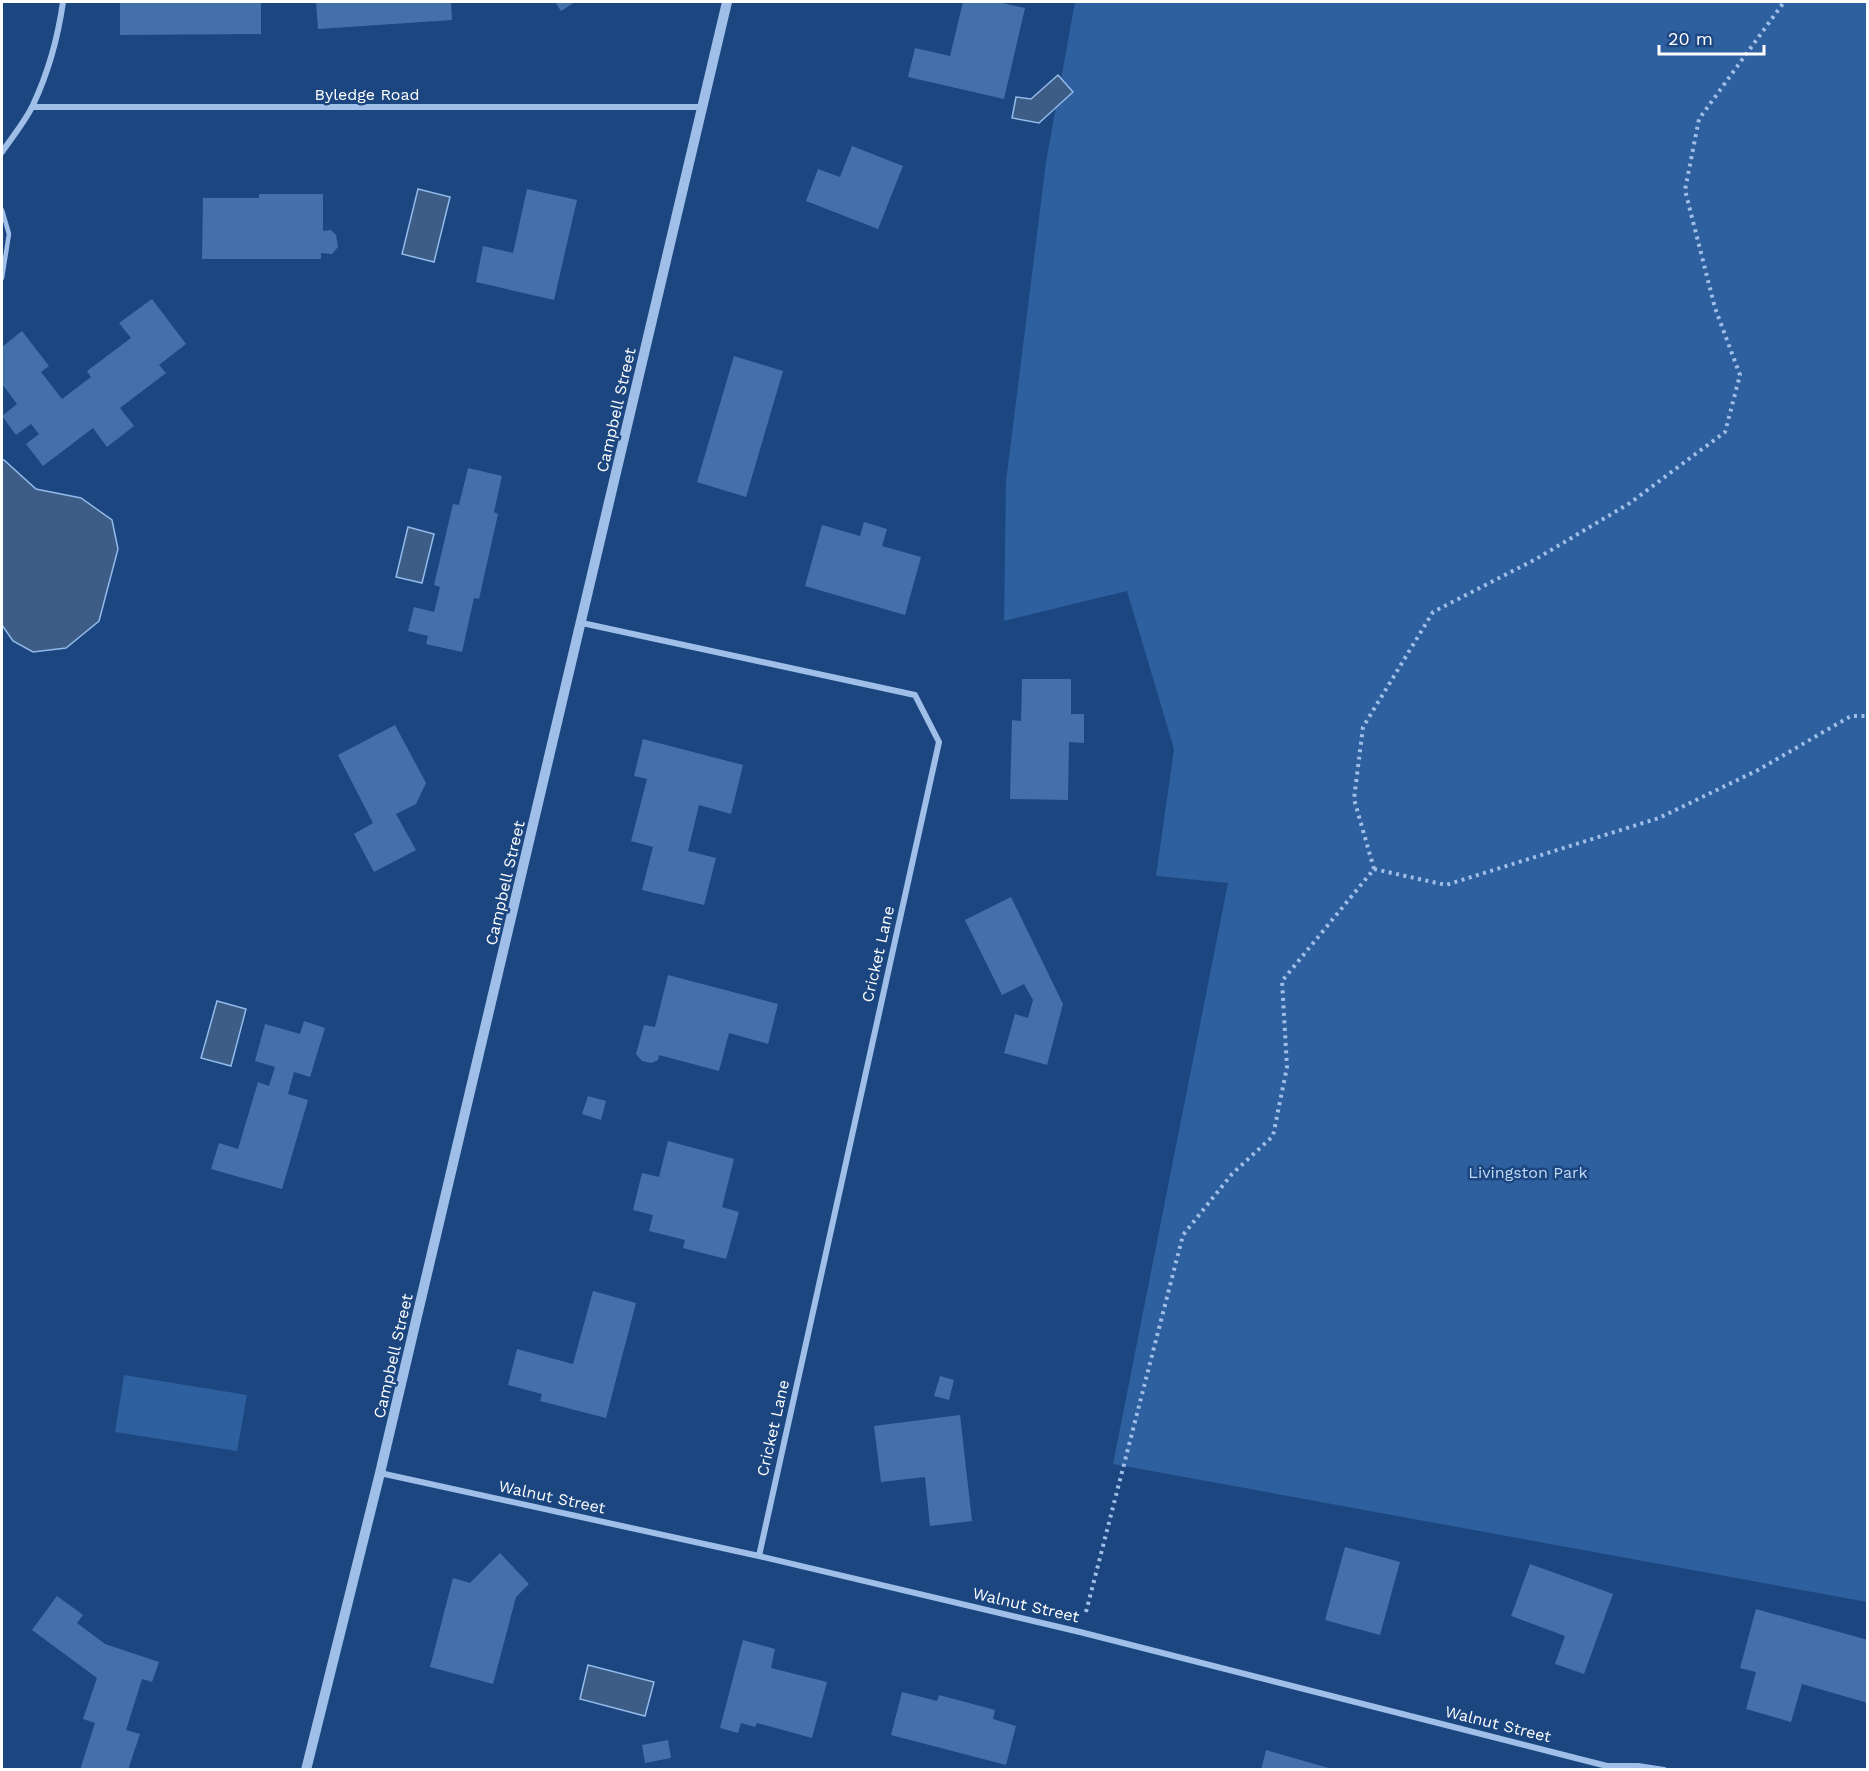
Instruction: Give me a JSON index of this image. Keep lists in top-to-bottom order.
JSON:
{
  "streets": {
    "street": [
      "Byledge Road",
      "Campbell Street",
      "Cricket Lane",
      "Walnut Street"
    ]
  },
  "crossings": [
    ["Byledge Road", "Campbell Street"],
    ["Campbell Street", "Cricket Lane"],
    ["Campbell Street", "Walnut Street"],
    ["Cricket Lane", "Walnut Street"]
  ],
  "parks": ["Livingston Park"],
  "scale_bar": "20 m"
}
